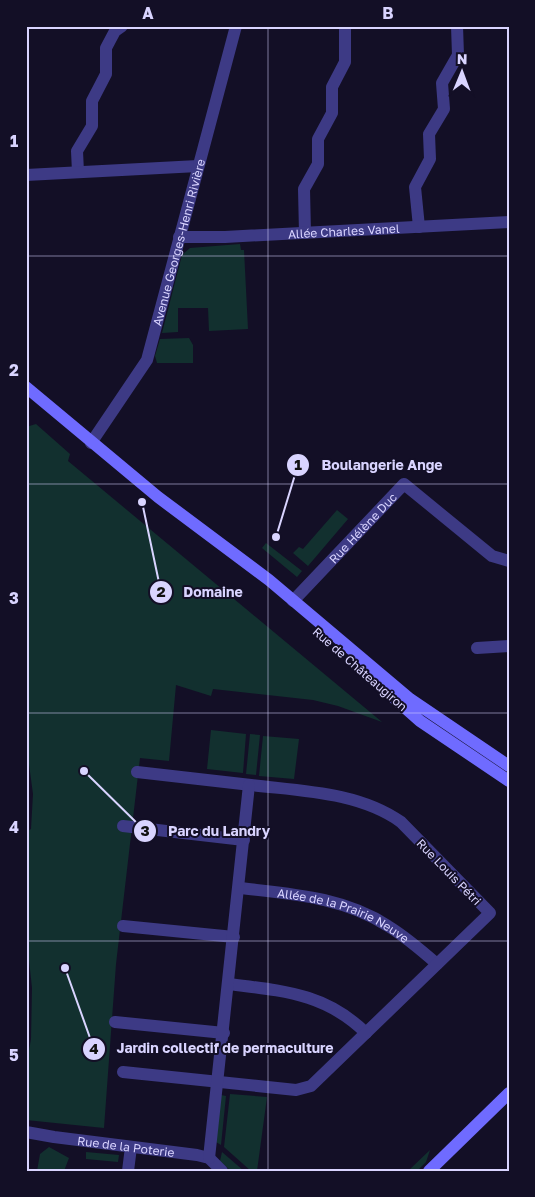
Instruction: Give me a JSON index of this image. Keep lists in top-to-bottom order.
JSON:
{
  "streets": {
    "main road": ["Rue de Châteaugiron"],
    "street": [
      "Allée Charles Vanel",
      "Avenue Georges-Henri Rivière",
      "Rue Hélène Duc",
      "Rue Louis Pétri",
      "Allée de la Prairie Neuve",
      "Rue de la Poterie"
    ]
  },
  "crossings": [
    ["Allée Charles Vanel", "Avenue Georges-Henri Rivière"],
    ["Avenue Georges-Henri Rivière", "Rue de Châteaugiron"],
    ["Rue Hélène Duc", "Rue de Châteaugiron"],
    ["Rue Louis Pétri", "Allée de la Prairie Neuve"]
  ],
  "places": [
    "Domaine",
    "Boulangerie Ange",
    "Parc du Landry",
    "Jardin collectif de permaculture"
  ],
  "north": "top",
  "grid": {
    "columns": ["A", "B"],
    "rows": [
      "1",
      "2",
      "3",
      "4",
      "5"
    ]
  }
}
